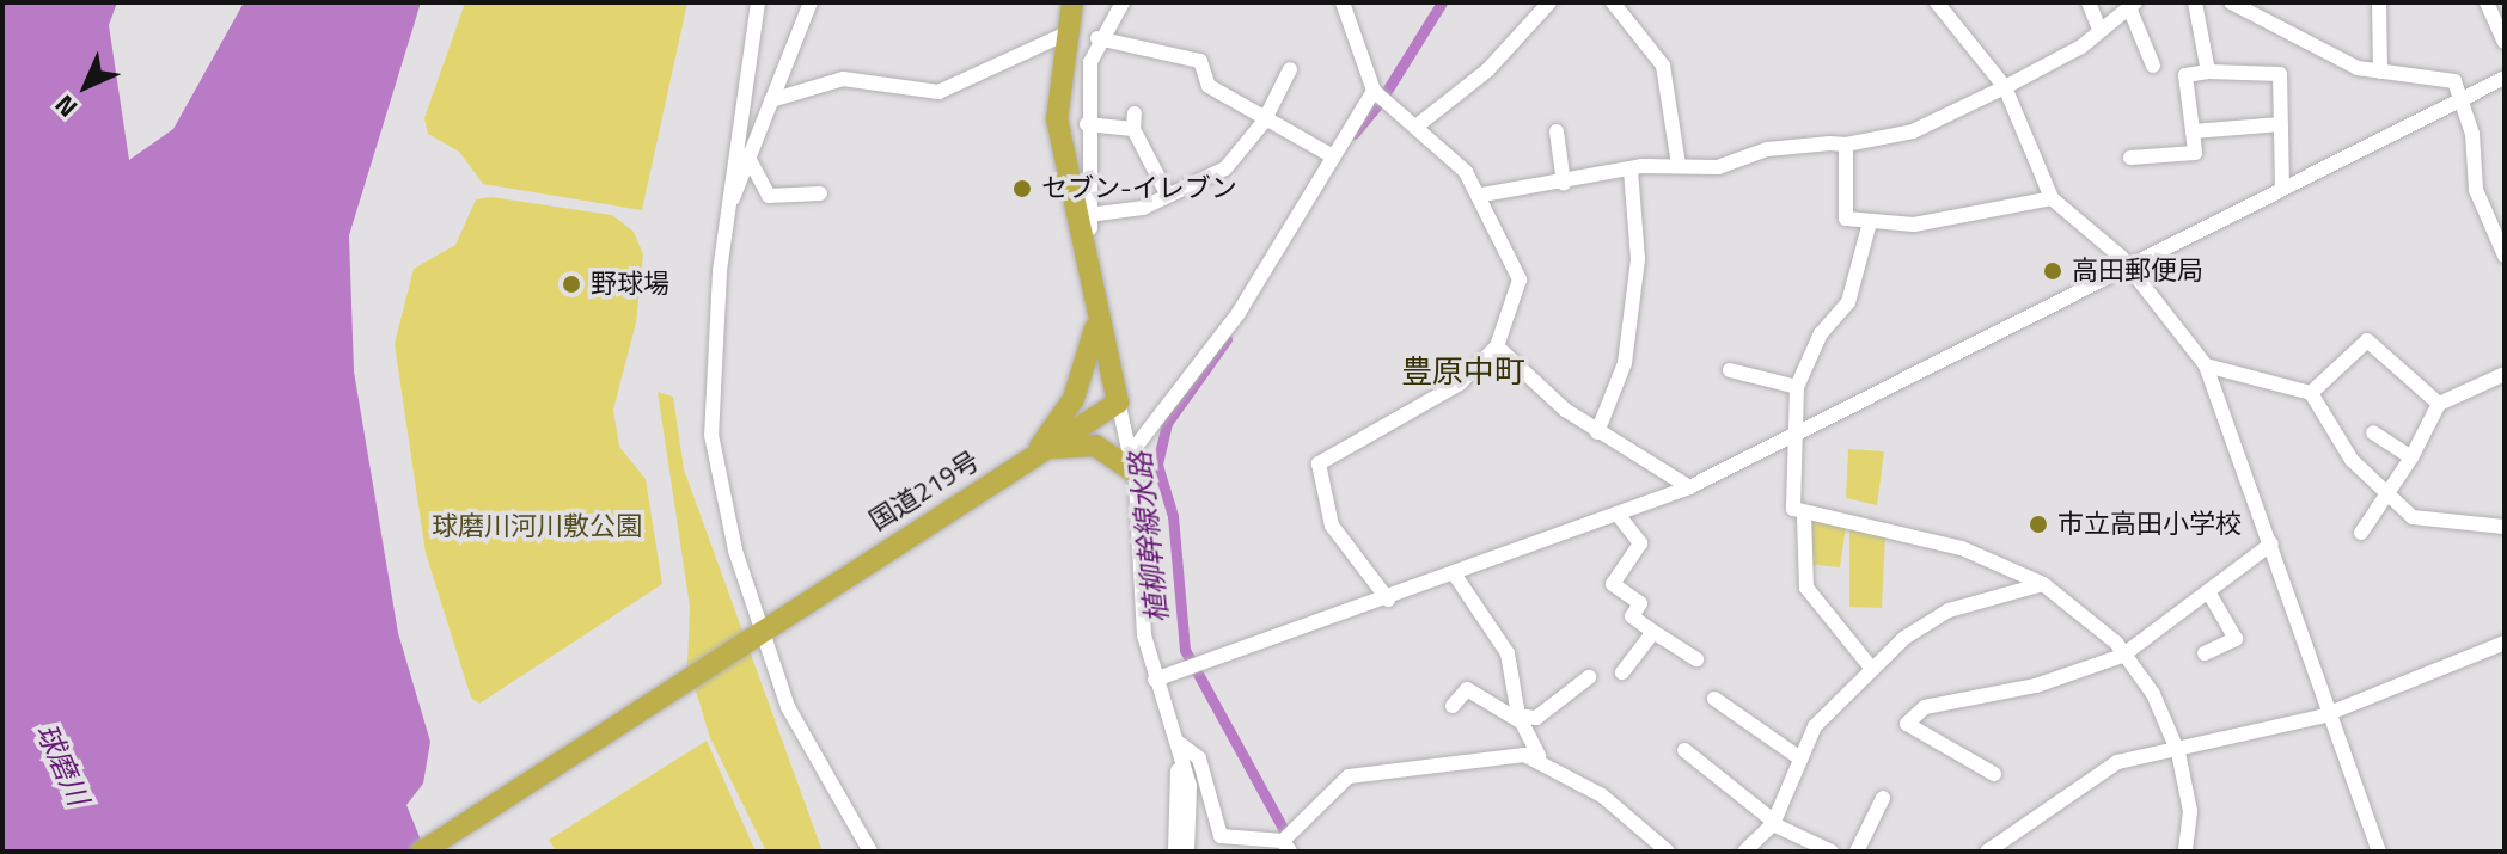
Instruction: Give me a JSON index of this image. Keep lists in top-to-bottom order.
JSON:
{
  "streets": {
    "highway": ["国道219号"]
  },
  "districts": ["豊原中町"],
  "water": ["植柳幹線水路", "球磨川"],
  "parks": ["球磨川河川敷公園"],
  "places": [
    "セブン-イレブン",
    "高田郵便局",
    "野球場",
    "市立高田小学校"
  ],
  "north": "bottom left"
}
